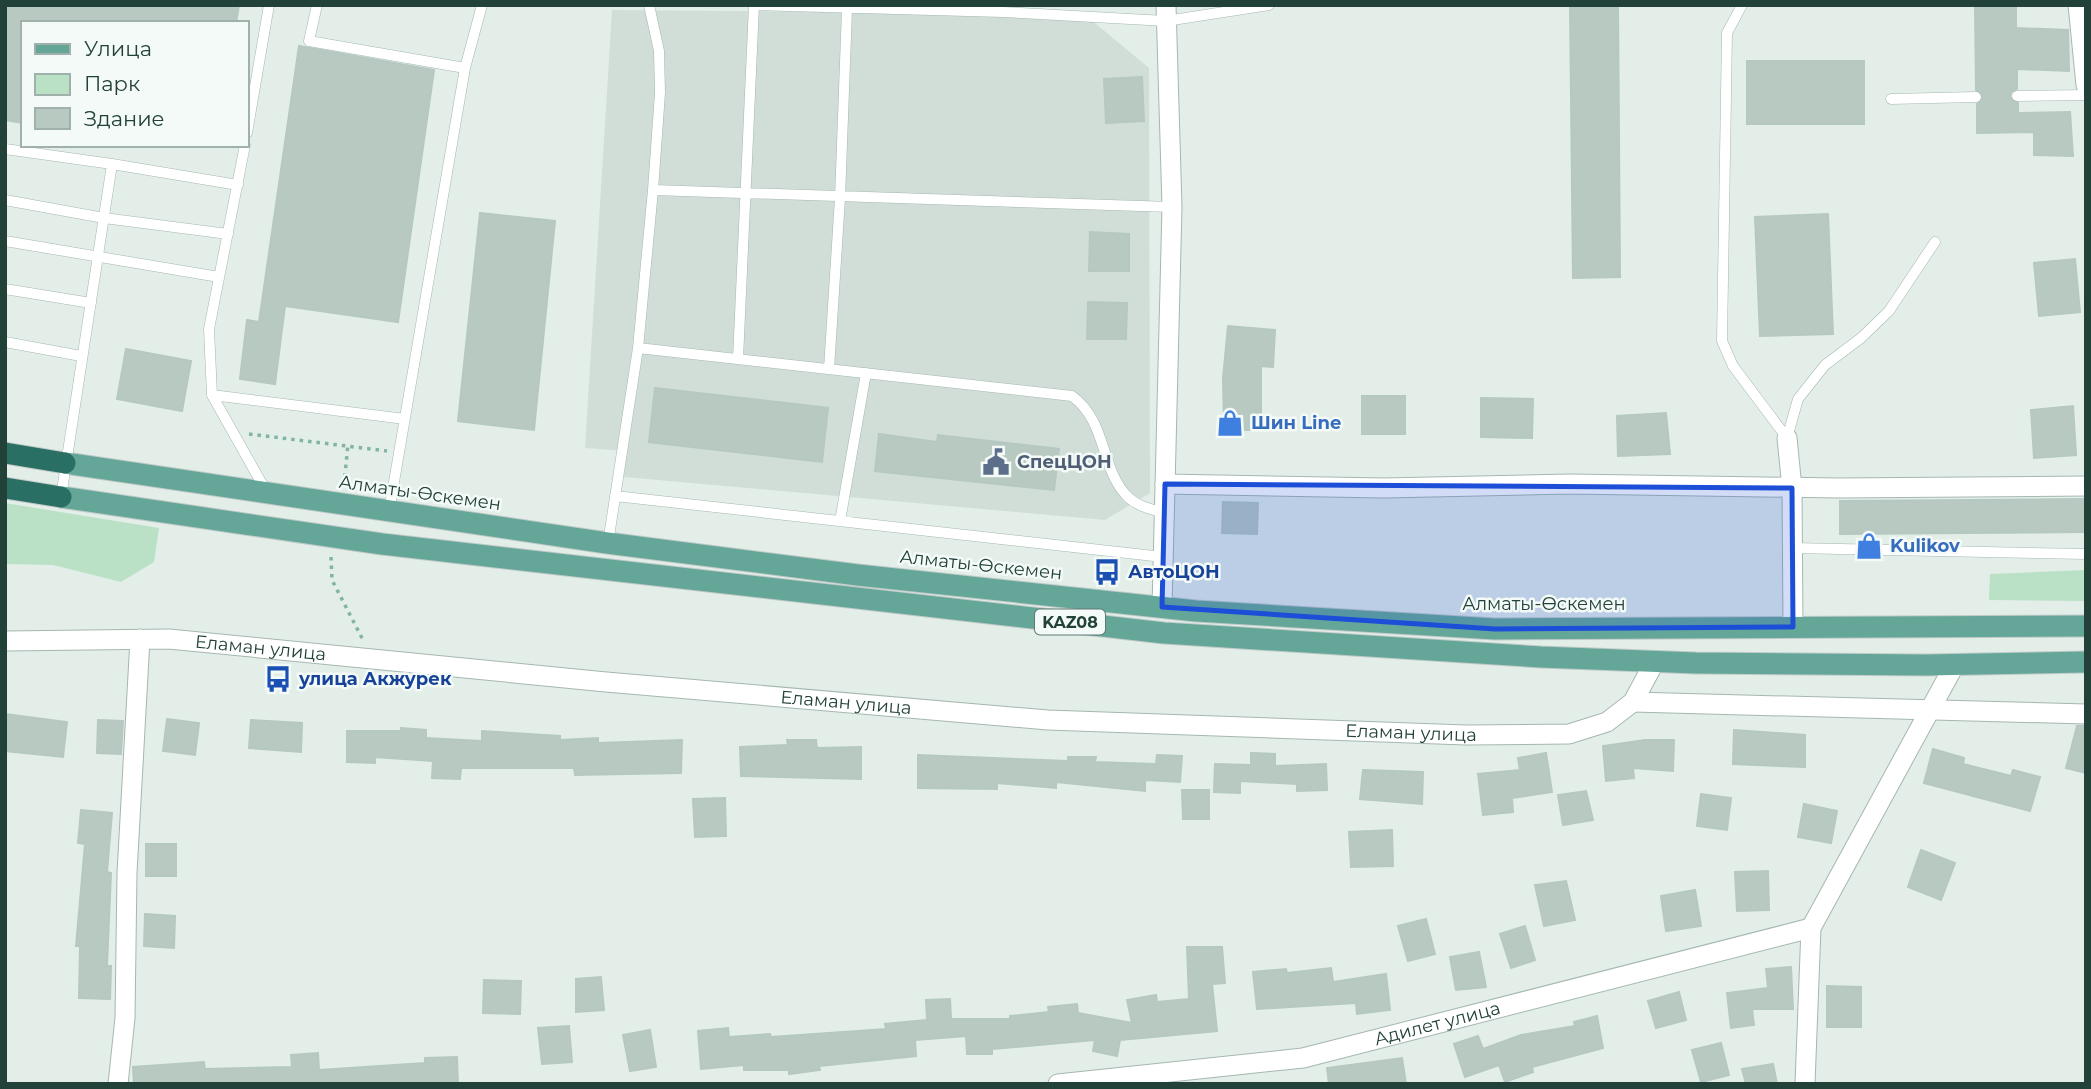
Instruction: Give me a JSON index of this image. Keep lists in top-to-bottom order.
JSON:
{
  "streets": {
    "highway": ["Алматы-Өскемен", "KAZ08"],
    "street": ["Еламан улица", "Адилет улица"]
  },
  "crossings": [
    ["KAZ08", "Еламан улица"]
  ],
  "places": {
    "shop": ["Шин Line", "Kulikov"],
    "public building": ["СпецЦОН"],
    "bus stop": ["АвтоЦОН", "улица Акжурек"]
  },
  "legend": ["Улица", "Парк", "Здание"]
}
